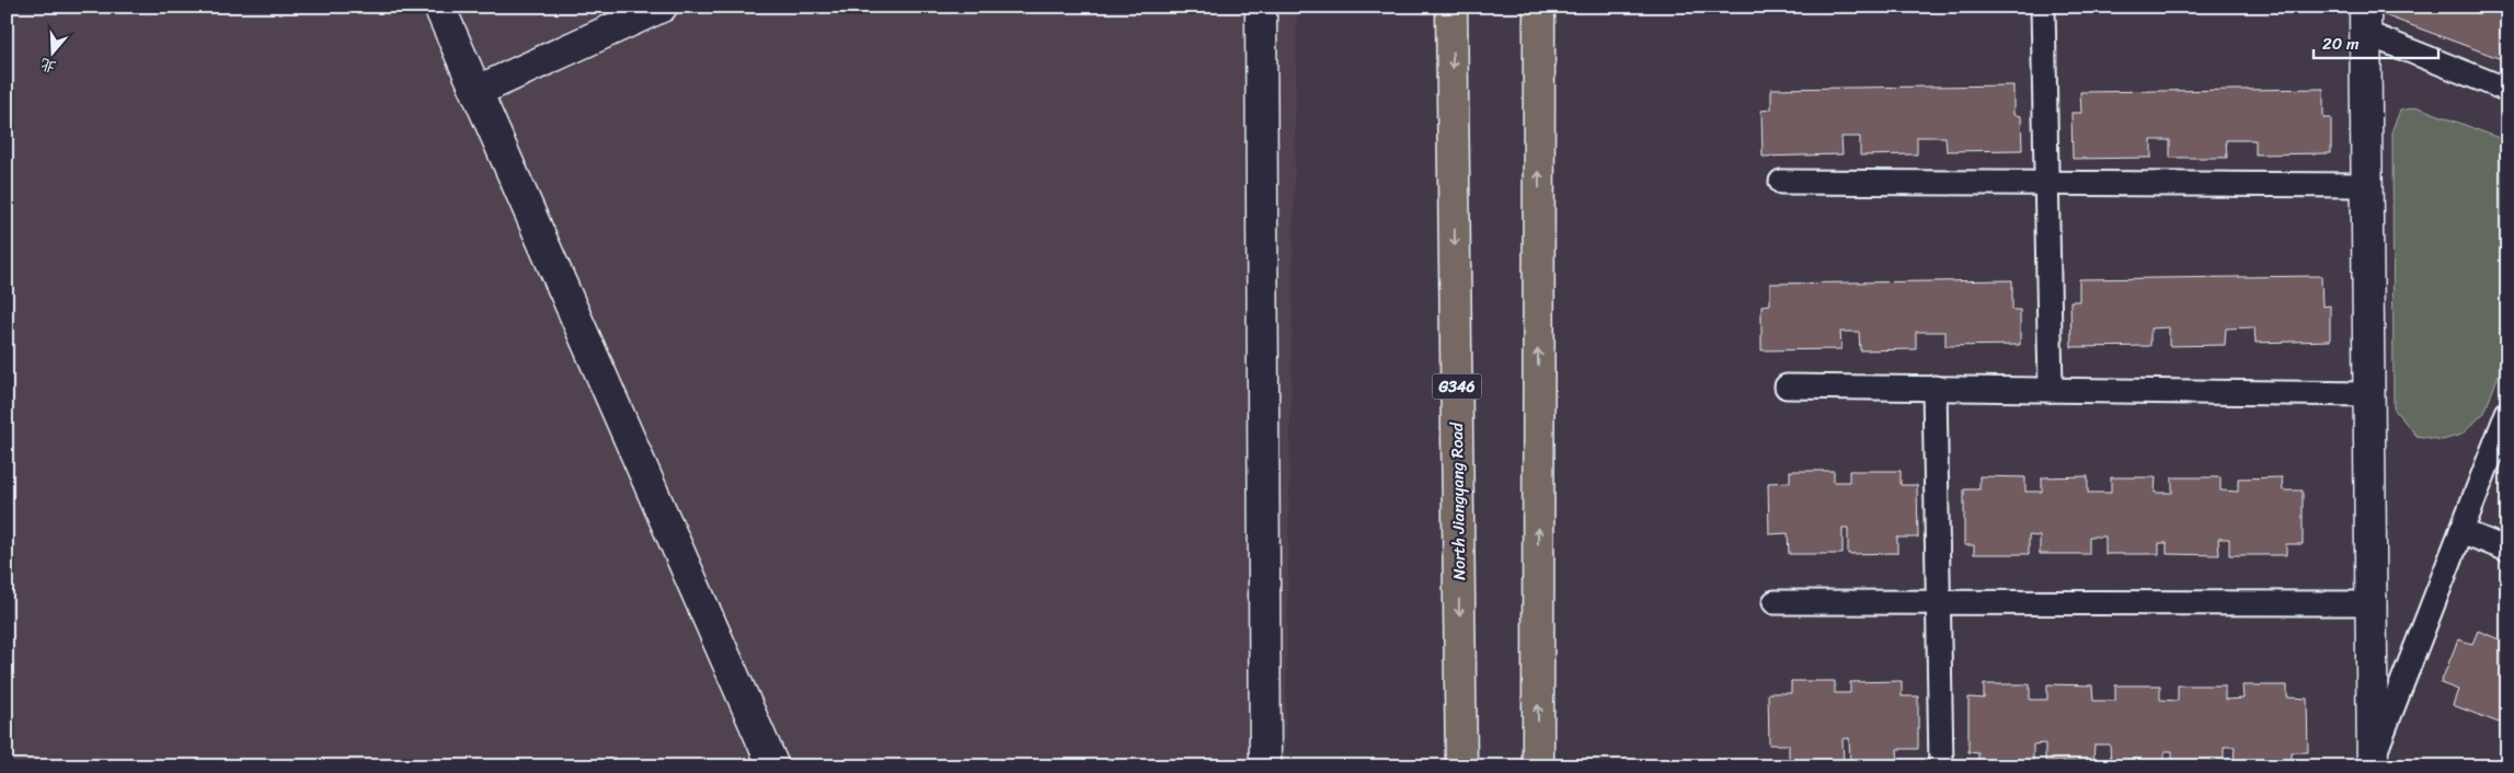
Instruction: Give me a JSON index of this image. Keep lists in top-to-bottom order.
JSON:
{
  "streets": {
    "highway": ["G346", "North Jiangyang Road"]
  },
  "scale_bar": "20 m",
  "north": "bottom"
}
